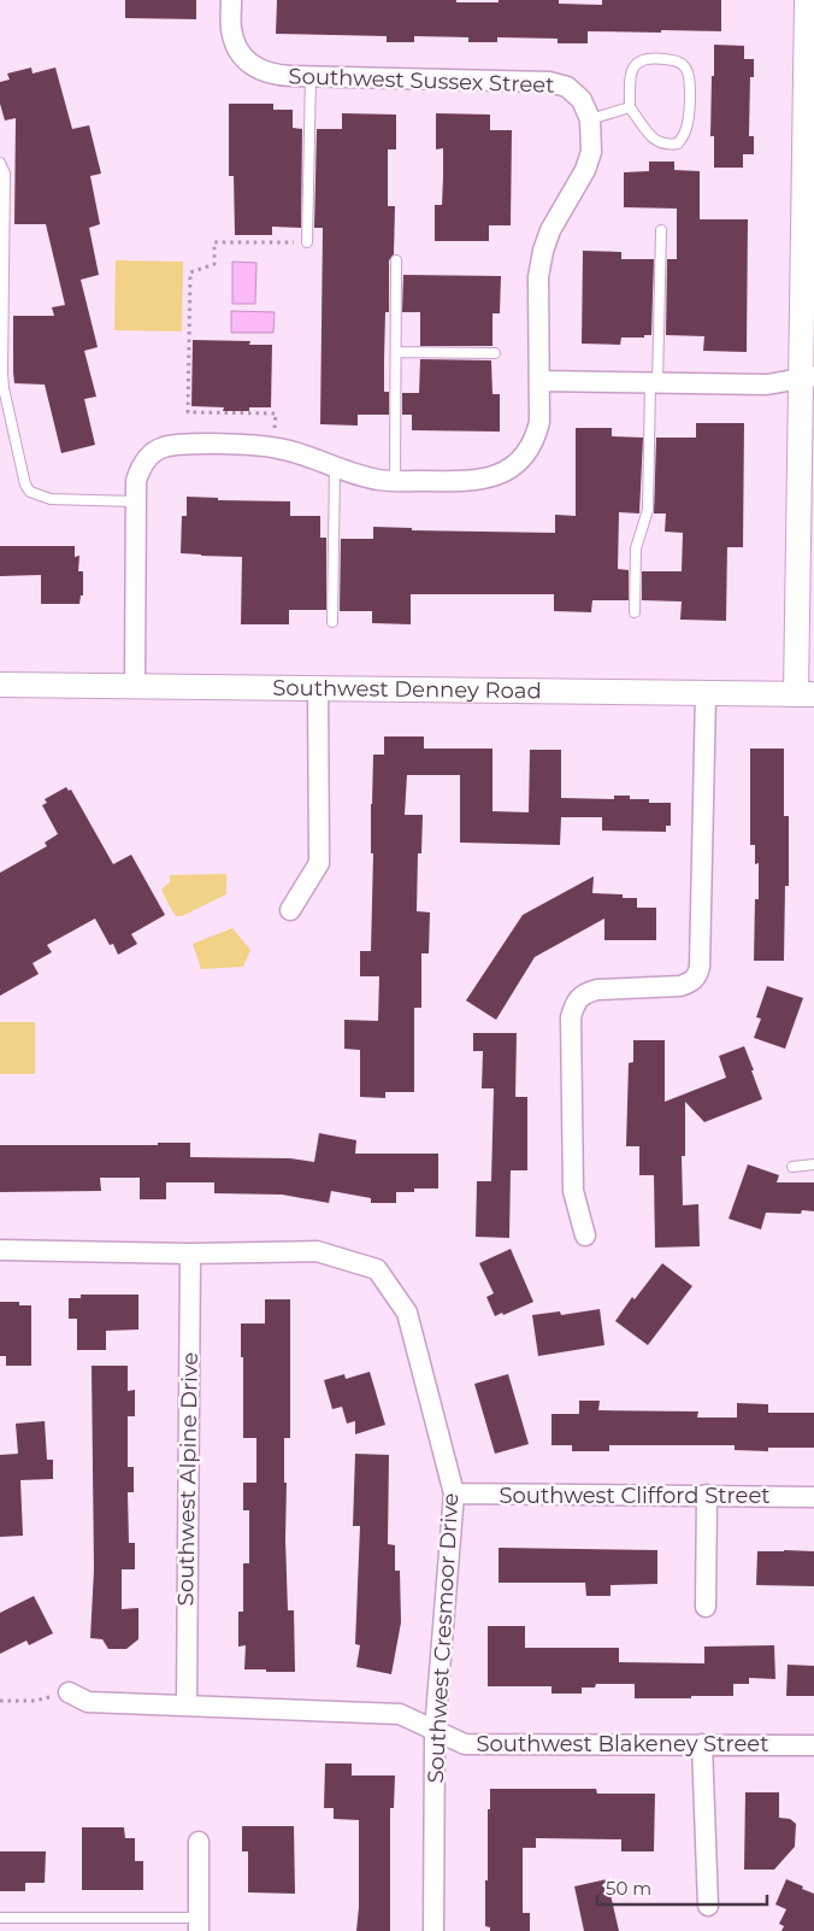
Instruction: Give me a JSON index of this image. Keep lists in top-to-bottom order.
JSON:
{
  "streets": {
    "street": [
      "Southwest Sussex Street",
      "Southwest Denney Road",
      "Southwest Alpine Drive",
      "Southwest Clifford Street",
      "Southwest Cresmoor Drive",
      "Southwest Blakeney Street"
    ]
  },
  "crossings": [
    ["Southwest Sussex Street", "Southwest Denney Road"],
    ["Southwest Alpine Drive", "Southwest Cresmoor Drive"],
    ["Southwest Alpine Drive", "Southwest Blakeney Street"],
    ["Southwest Clifford Street", "Southwest Cresmoor Drive"],
    ["Southwest Cresmoor Drive", "Southwest Blakeney Street"]
  ],
  "scale_bar": "50 m"
}
